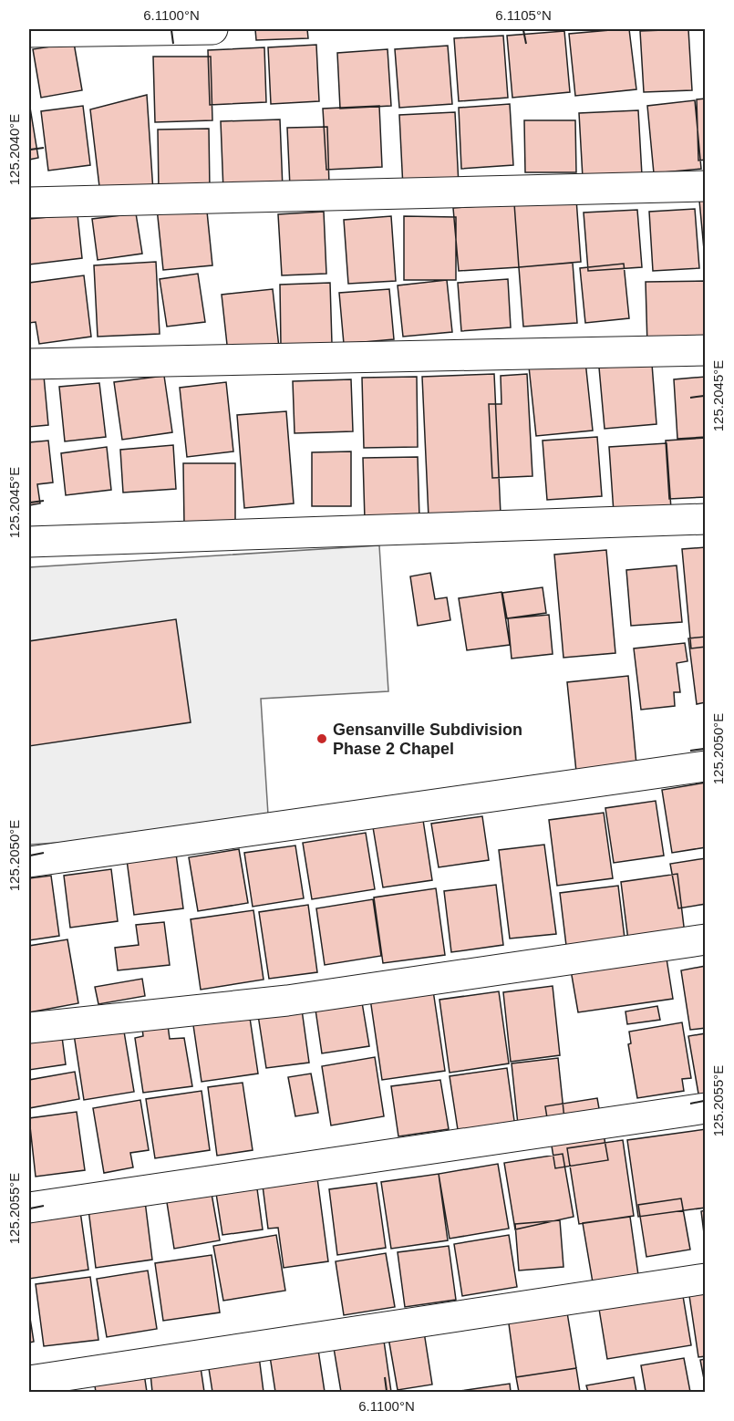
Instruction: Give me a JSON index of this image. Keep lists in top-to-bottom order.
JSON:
{
  "places": ["Gensanville Subdivision Phase 2 Chapel"],
  "coordinates": [
    "6.1100°N",
    "6.1105°N",
    "125.2040°E",
    "125.2045°E",
    "125.2050°E",
    "125.2055°E"
  ]
}
